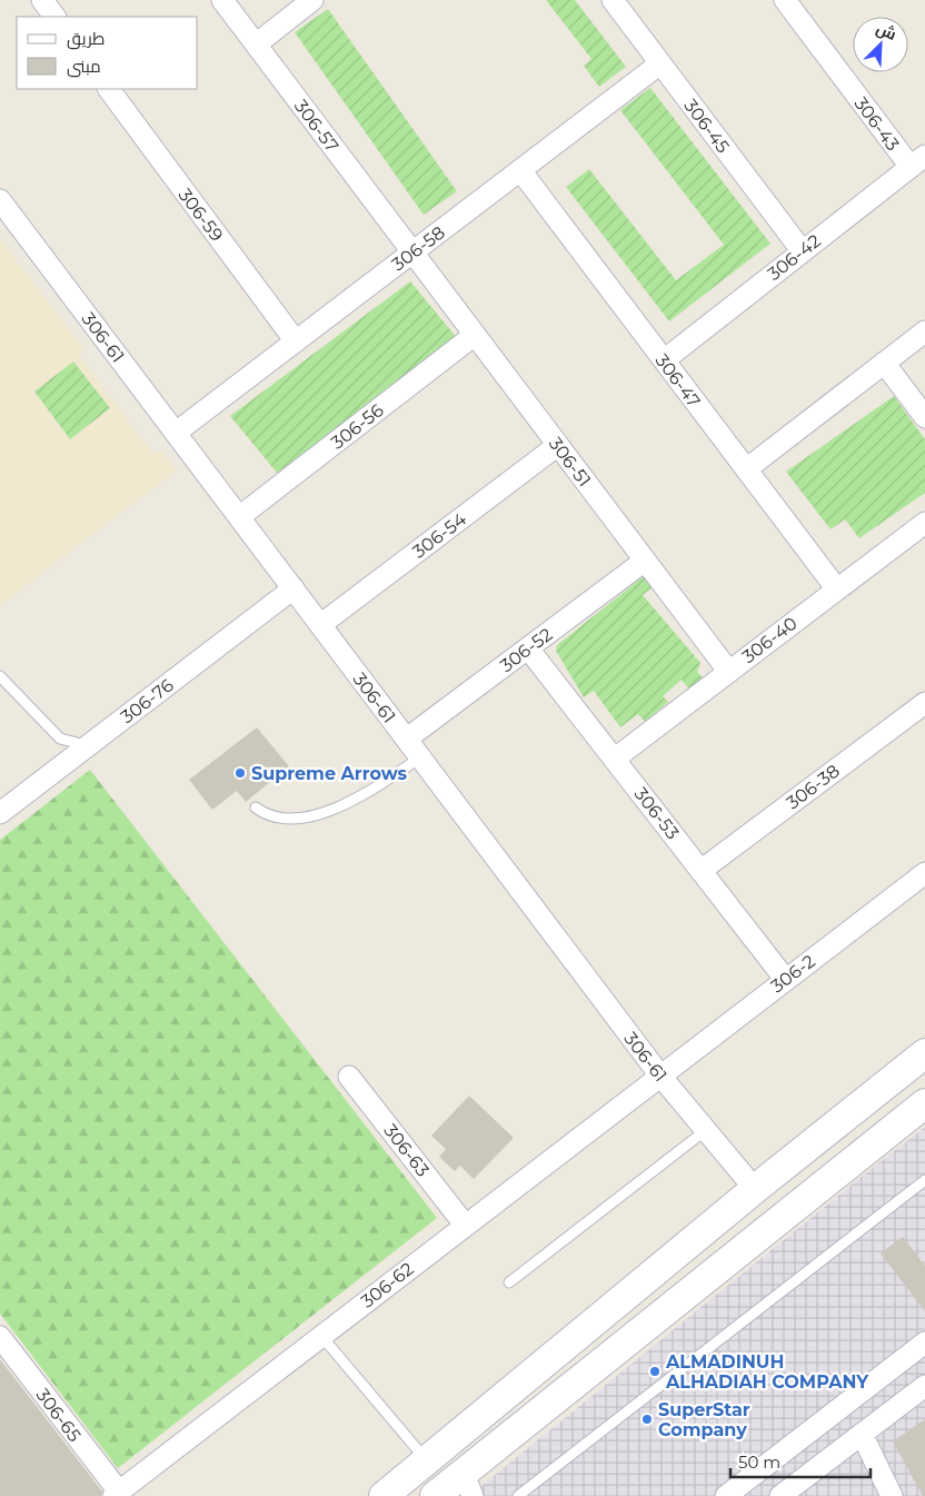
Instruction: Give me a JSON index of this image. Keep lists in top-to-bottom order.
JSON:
{
  "streets": {
    "street": [
      "306-43",
      "306-57",
      "306-45",
      "306-59",
      "306-58",
      "306-42",
      "306-61",
      "306-47",
      "306-56",
      "306-51",
      "306-54",
      "306-40",
      "306-52",
      "306-76",
      "306-38",
      "306-53",
      "306-2",
      "306-63",
      "306-62",
      "306-65"
    ]
  },
  "crossings": [
    ["306-43", "306-42"],
    ["306-57", "306-58"],
    ["306-57", "306-51"],
    ["306-45", "306-58"],
    ["306-45", "306-42"],
    ["306-59", "306-58"],
    ["306-58", "306-61"],
    ["306-58", "306-47"],
    ["306-58", "306-51"],
    ["306-42", "306-47"],
    ["306-61", "306-56"],
    ["306-61", "306-54"],
    ["306-61", "306-52"],
    ["306-61", "306-76"],
    ["306-61", "306-2"],
    ["306-61", "306-62"],
    ["306-47", "306-40"],
    ["306-56", "306-51"],
    ["306-51", "306-54"],
    ["306-51", "306-40"],
    ["306-51", "306-52"],
    ["306-40", "306-53"],
    ["306-52", "306-53"],
    ["306-38", "306-53"],
    ["306-53", "306-2"],
    ["306-2", "306-62"],
    ["306-63", "306-62"],
    ["306-62", "306-65"]
  ],
  "places": ["Supreme Arrows", "ALMADINUH ALHADIAH COMPANY", "SuperStar Company"],
  "legend": ["طريق", "مبنى"],
  "scale_bar": "50 m",
  "north": "top right"
}
